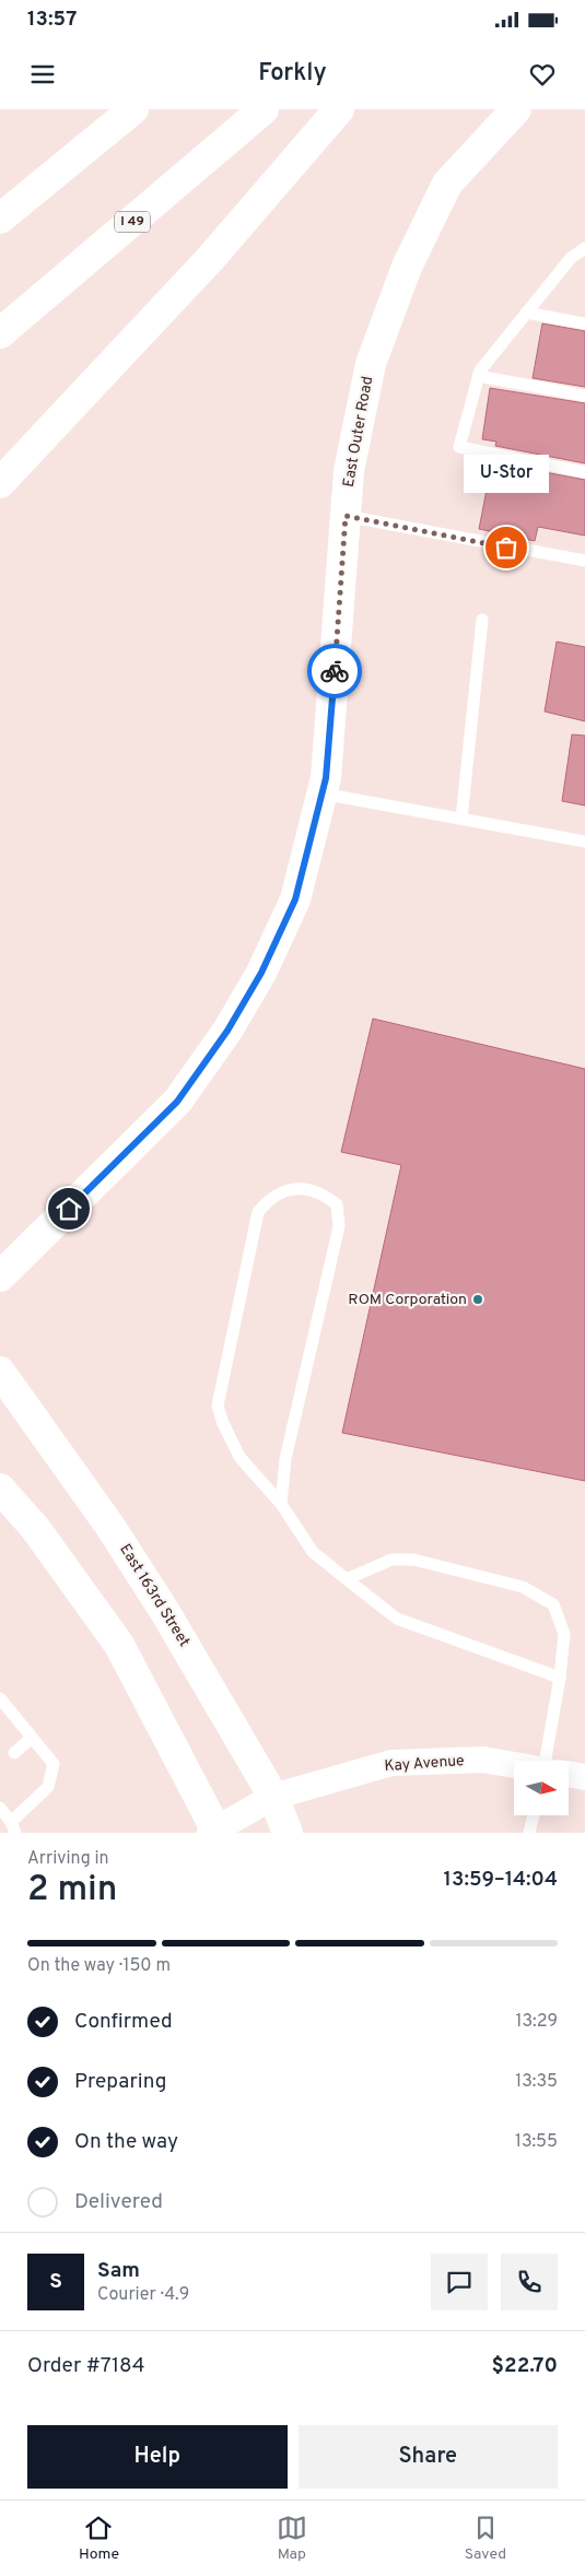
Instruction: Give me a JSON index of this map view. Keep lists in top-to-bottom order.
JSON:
{
  "streets": {
    "main road": ["I 49", "East Outer Road", "East 163rd Street"],
    "street": ["Kay Avenue"]
  },
  "crossings": [
    ["East 163rd Street", "Kay Avenue"]
  ],
  "places": ["U-Stor", "ROM Corporation"],
  "north": "right",
  "page": {
    "status": "13:57",
    "header": "Forkly",
    "bubble": "U-Stor",
    "heading": ["2 min", "Arriving in", "13:59–14:04"],
    "panel": [
      "Sam",
      "Courier · 4.9",
      "Order #7184",
      "$22.70"
    ],
    "bar": "On the way · 150 m",
    "list": [
      ["Confirmed", "13:29"],
      ["Preparing", "13:35"],
      ["On the way", "13:55"],
      "Delivered"
    ],
    "round": "S",
    "buttons": ["Help", "Share"],
    "tabs": ["Home", "Map", "Saved"]
  }
}
